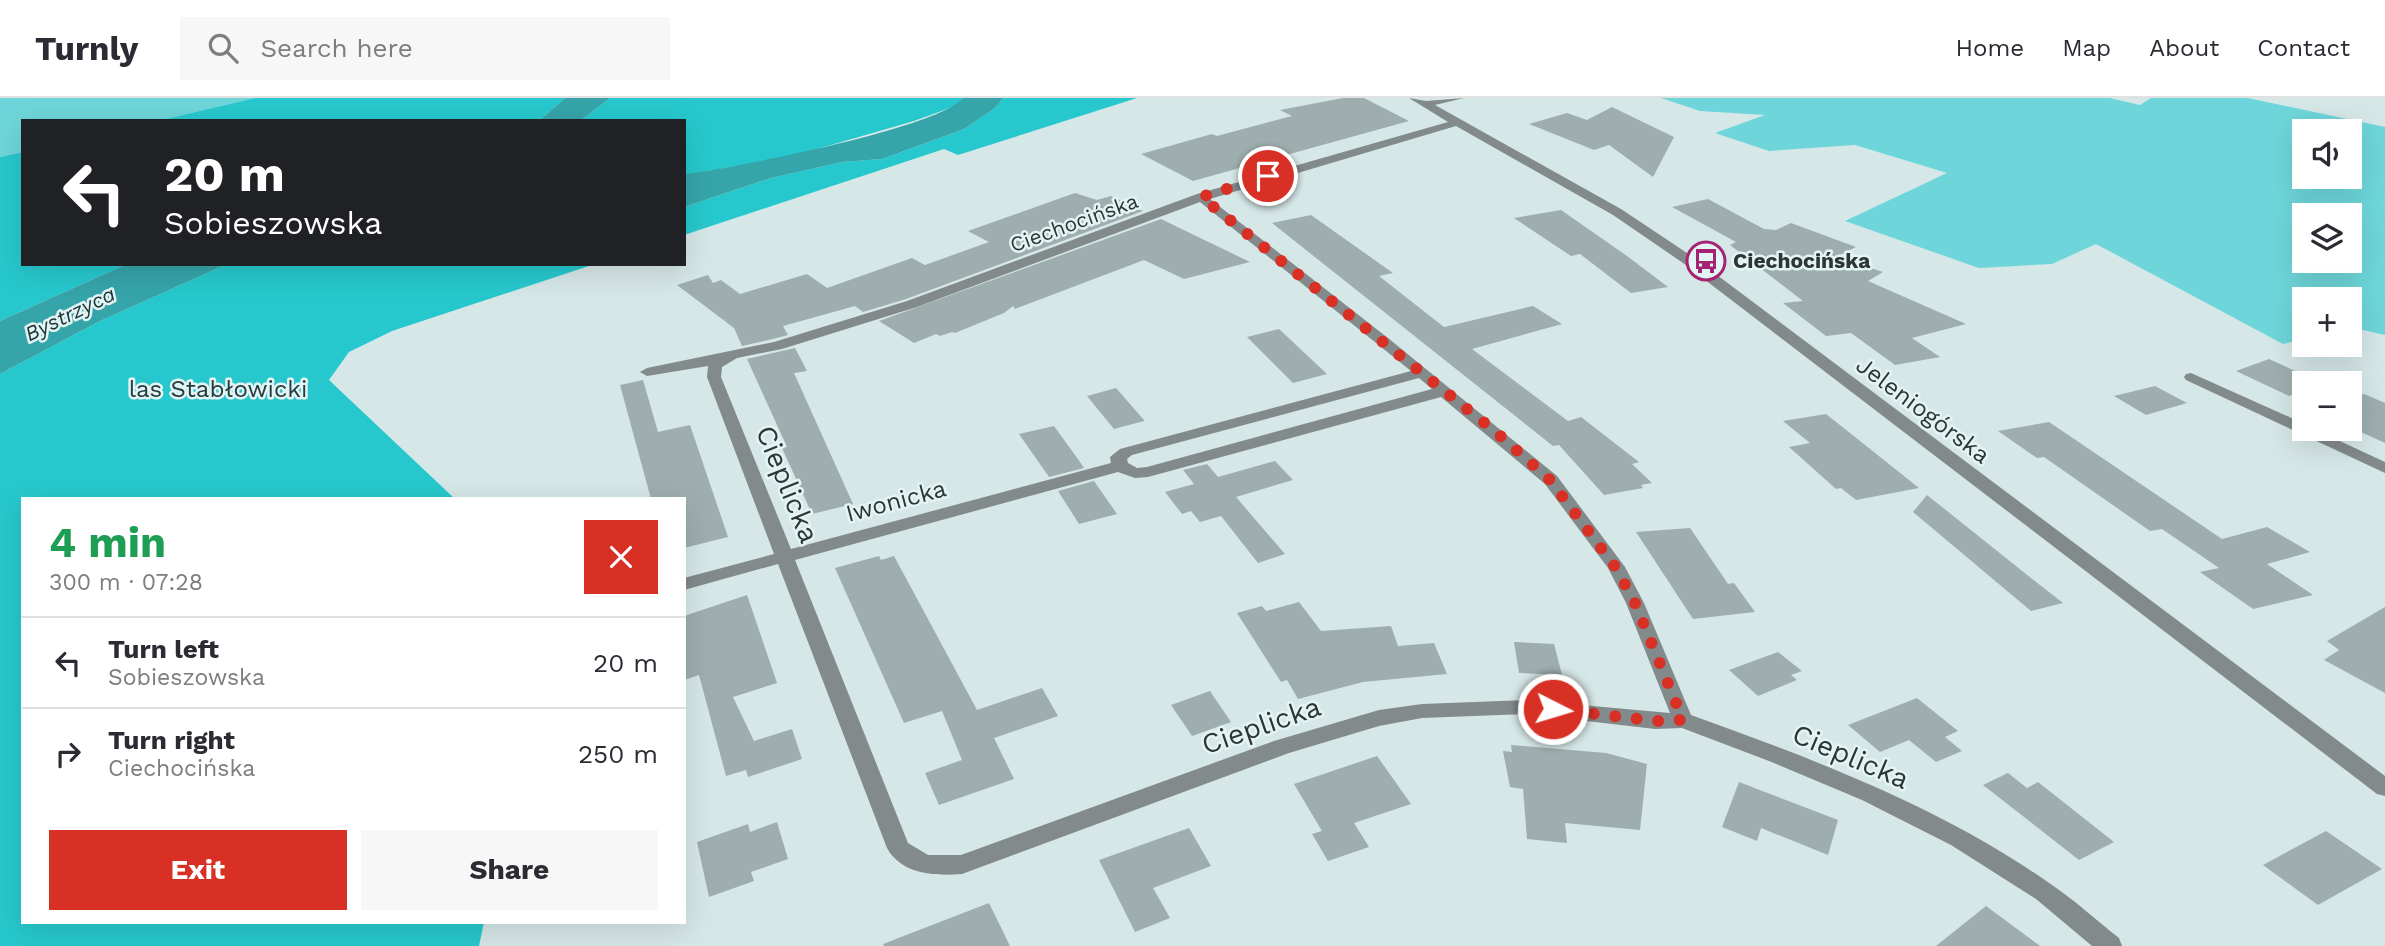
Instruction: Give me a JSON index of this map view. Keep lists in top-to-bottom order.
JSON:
{
  "streets": {
    "street": [
      "Ciechocińska",
      "Jeleniogórska",
      "Cieplicka",
      "Iwonicka"
    ]
  },
  "crossings": [
    ["Ciechocińska", "Jeleniogórska"],
    ["Ciechocińska", "Cieplicka"],
    ["Cieplicka", "Iwonicka"]
  ],
  "water": ["Bystrzyca"],
  "parks": ["las Stabłowicki"],
  "places": {
    "bus stop": ["Ciechocińska"]
  },
  "page": {
    "header": "Turnly",
    "search": "Search here",
    "nav": [
      "Home",
      "Map",
      "About",
      "Contact"
    ],
    "map_buttons": ["+", "−"],
    "turn": ["20 m", "Sobieszowska"],
    "heading": ["4 min", "300 m · 07:28"],
    "list": [
      {
        "name": "Turn left",
        "note": "Sobieszowska",
        "value": "20 m"
      },
      {
        "name": "Turn right",
        "note": "Ciechocińska",
        "value": "250 m"
      }
    ],
    "buttons": ["Exit", "Share"]
  }
}
